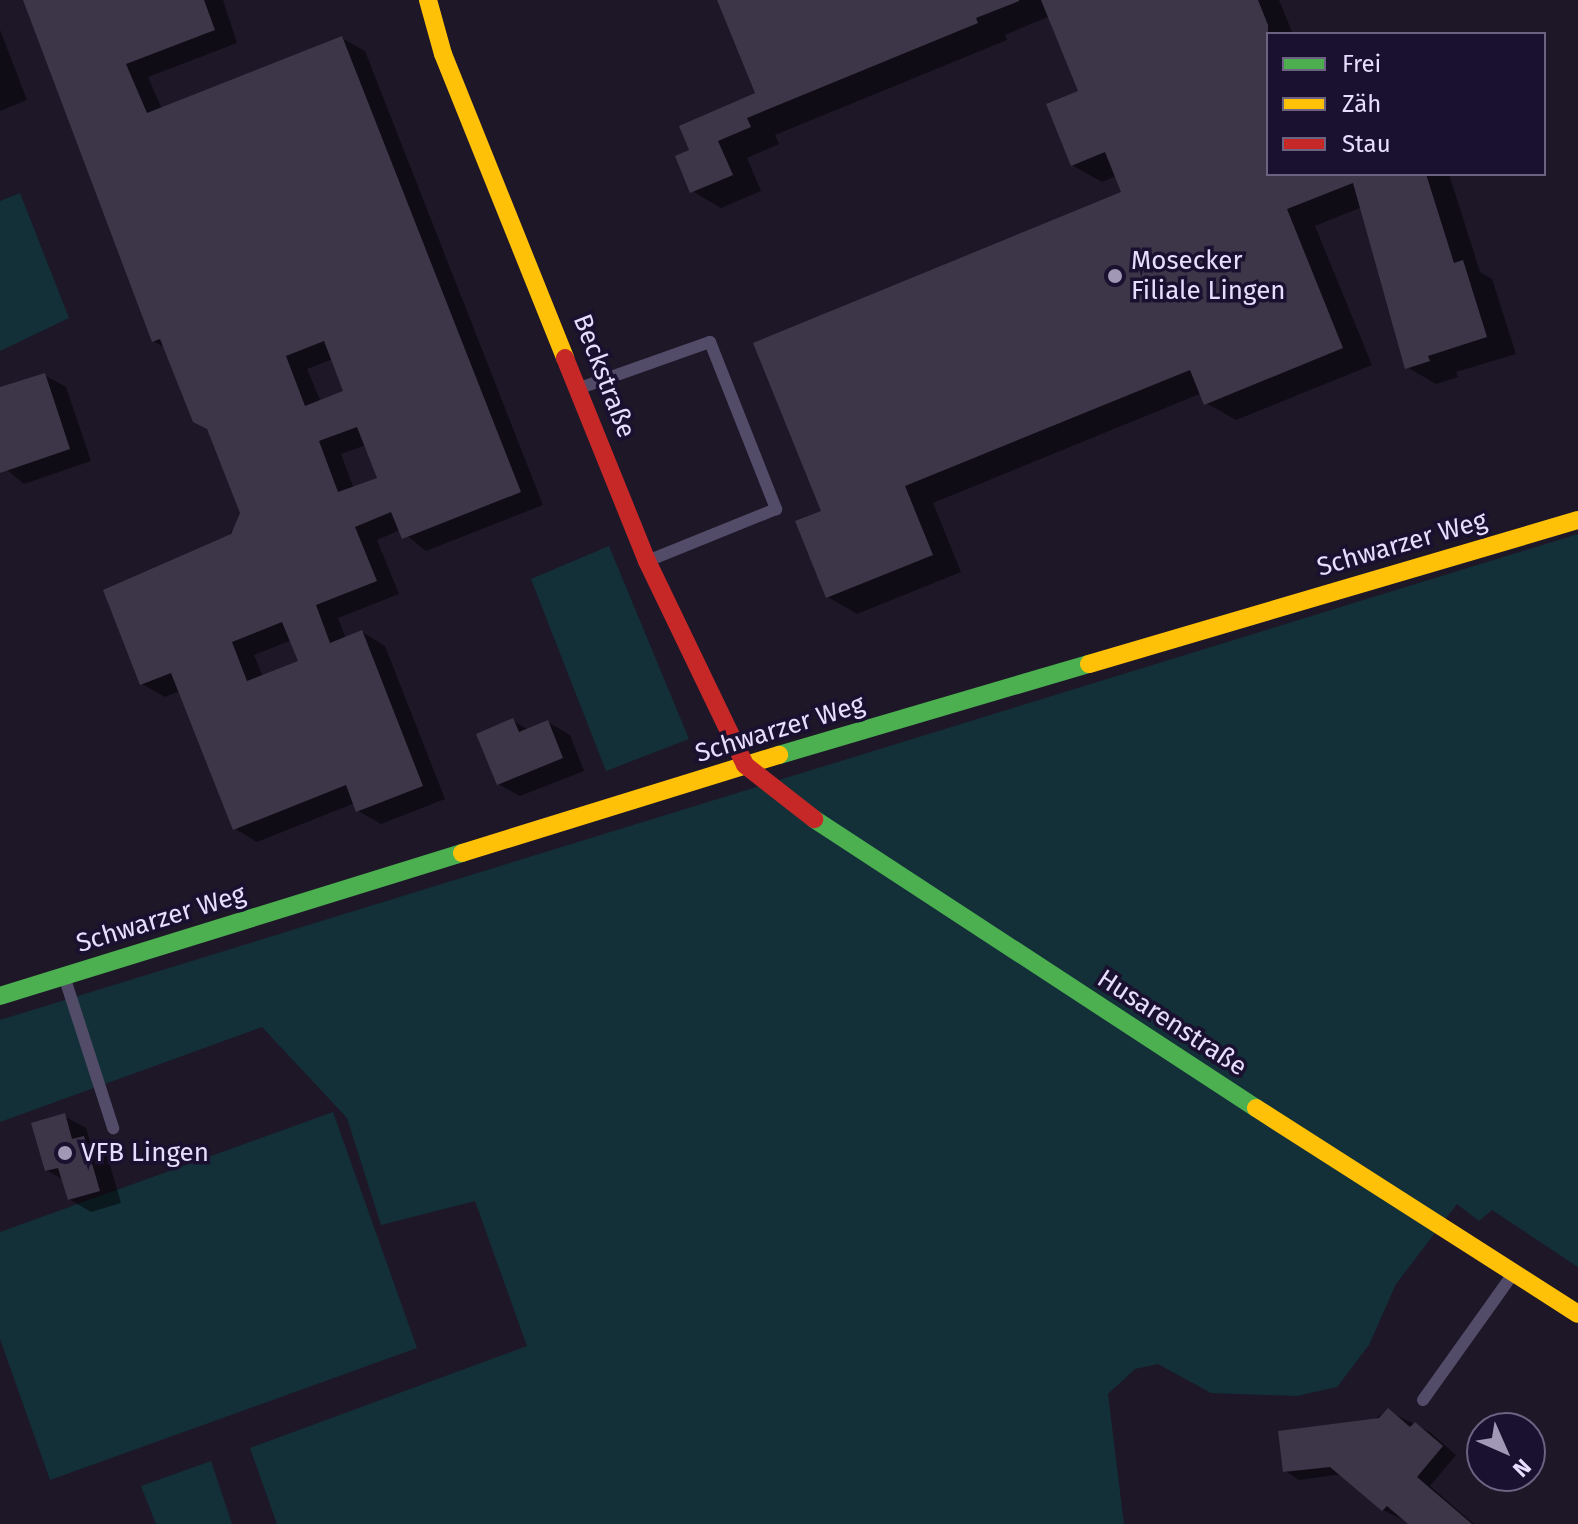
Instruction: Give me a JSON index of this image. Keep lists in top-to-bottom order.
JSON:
{
  "streets": {
    "street": ["Beckstraße", "Schwarzer Weg", "Husarenstraße"]
  },
  "crossings": [
    ["Beckstraße", "Schwarzer Weg"],
    ["Beckstraße", "Husarenstraße"],
    ["Schwarzer Weg", "Husarenstraße"]
  ],
  "places": ["Mosecker Filiale Lingen", "VFB Lingen"],
  "legend": ["Frei", "Zäh", "Stau"],
  "north": "bottom right"
}
